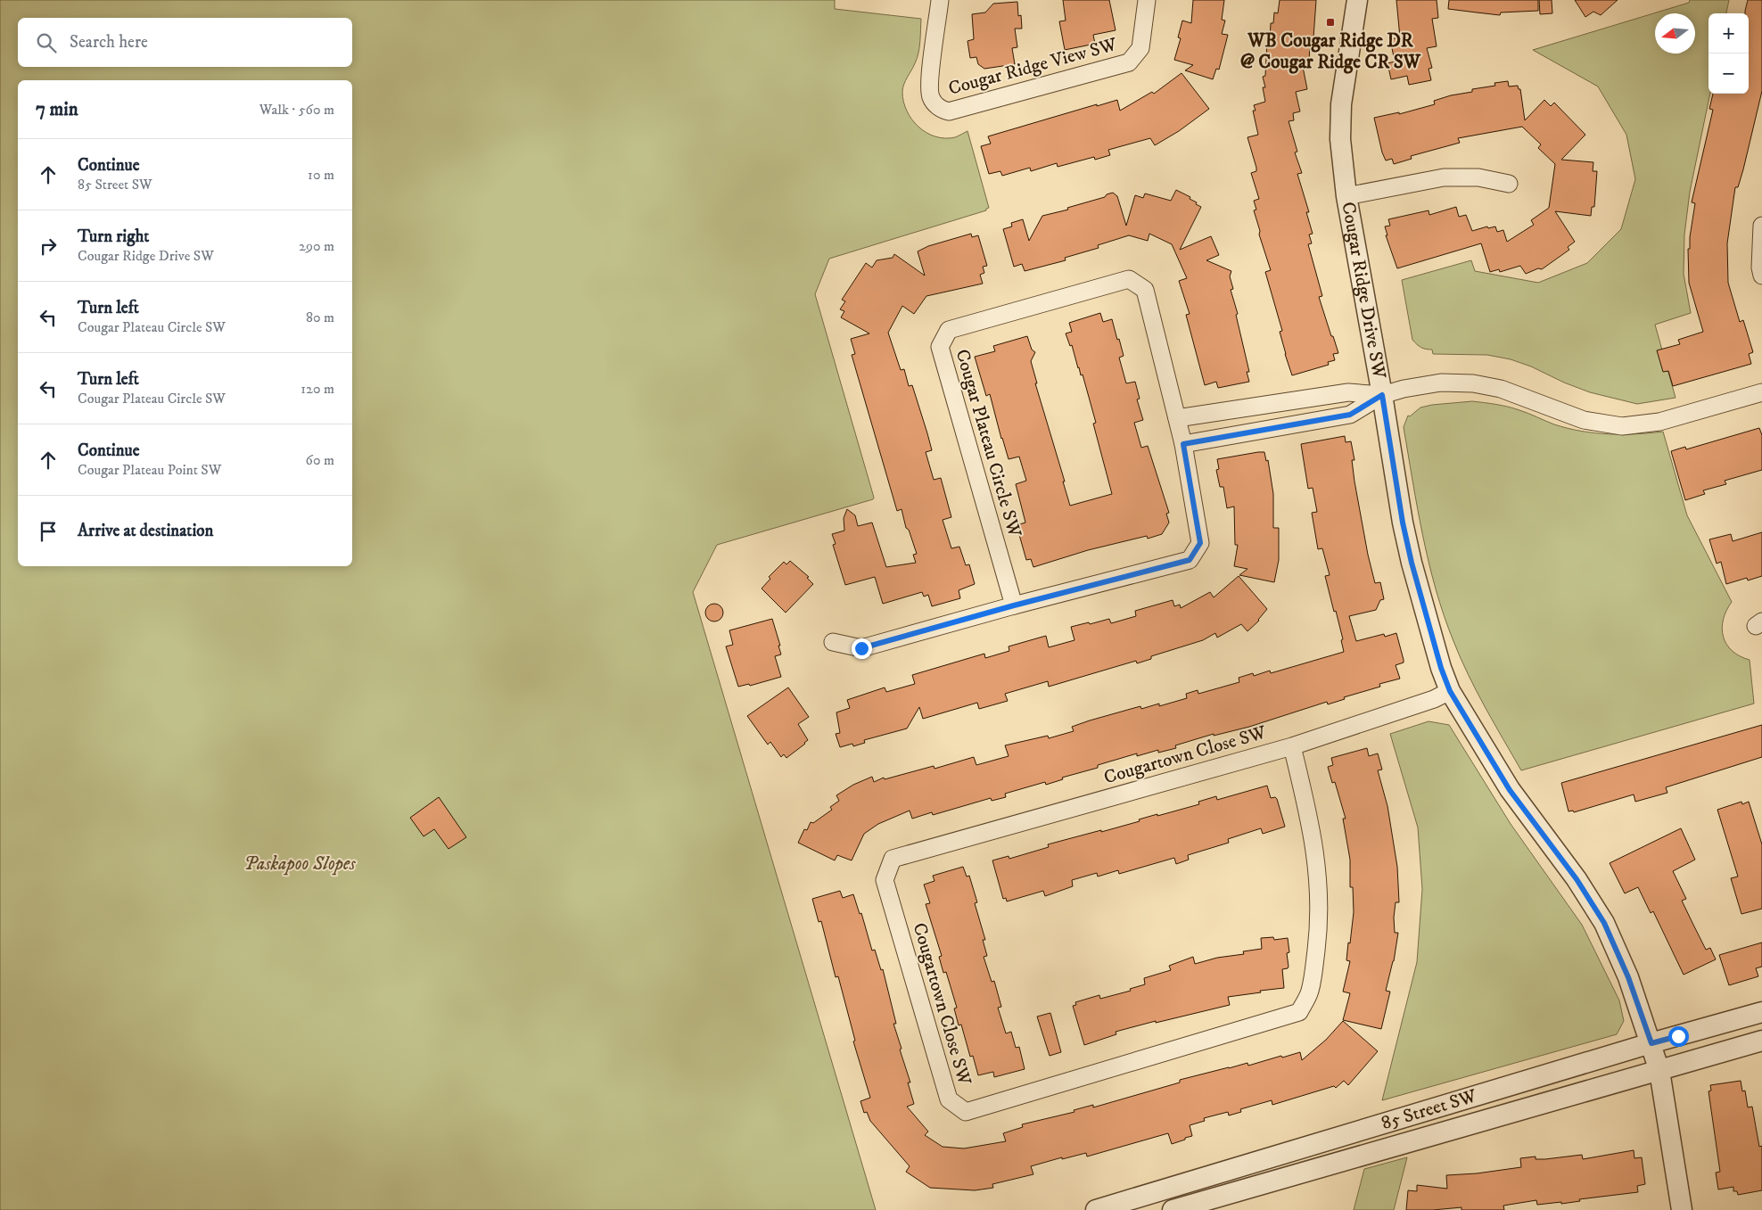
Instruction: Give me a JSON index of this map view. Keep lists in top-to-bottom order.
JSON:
{
  "streets": {
    "street": [
      "Cougar Ridge View SW",
      "Cougar Ridge Drive SW",
      "Cougar Plateau Circle SW",
      "Cougartown Close SW",
      "85 Street SW"
    ]
  },
  "crossings": [
    ["Cougar Ridge Drive SW", "Cougartown Close SW"],
    ["Cougar Ridge Drive SW", "85 Street SW"]
  ],
  "parks": ["Paskapoo Slopes"],
  "places": {
    "transit": ["WB Cougar Ridge DR @ Cougar Ridge CR SW"]
  },
  "north": "left",
  "page": {
    "map_buttons": ["+", "−"],
    "search": "Search here",
    "heading": ["7 min", "Walk · 560 m"],
    "list": [
      ["Continue", "85 Street SW", "10 m"],
      ["Turn right", "Cougar Ridge Drive SW", "290 m"],
      ["Turn left", "Cougar Plateau Circle SW", "80 m"],
      ["Turn left", "Cougar Plateau Circle SW", "120 m"],
      ["Continue", "Cougar Plateau Point SW", "60 m"],
      "Arrive at destination"
    ]
  }
}
